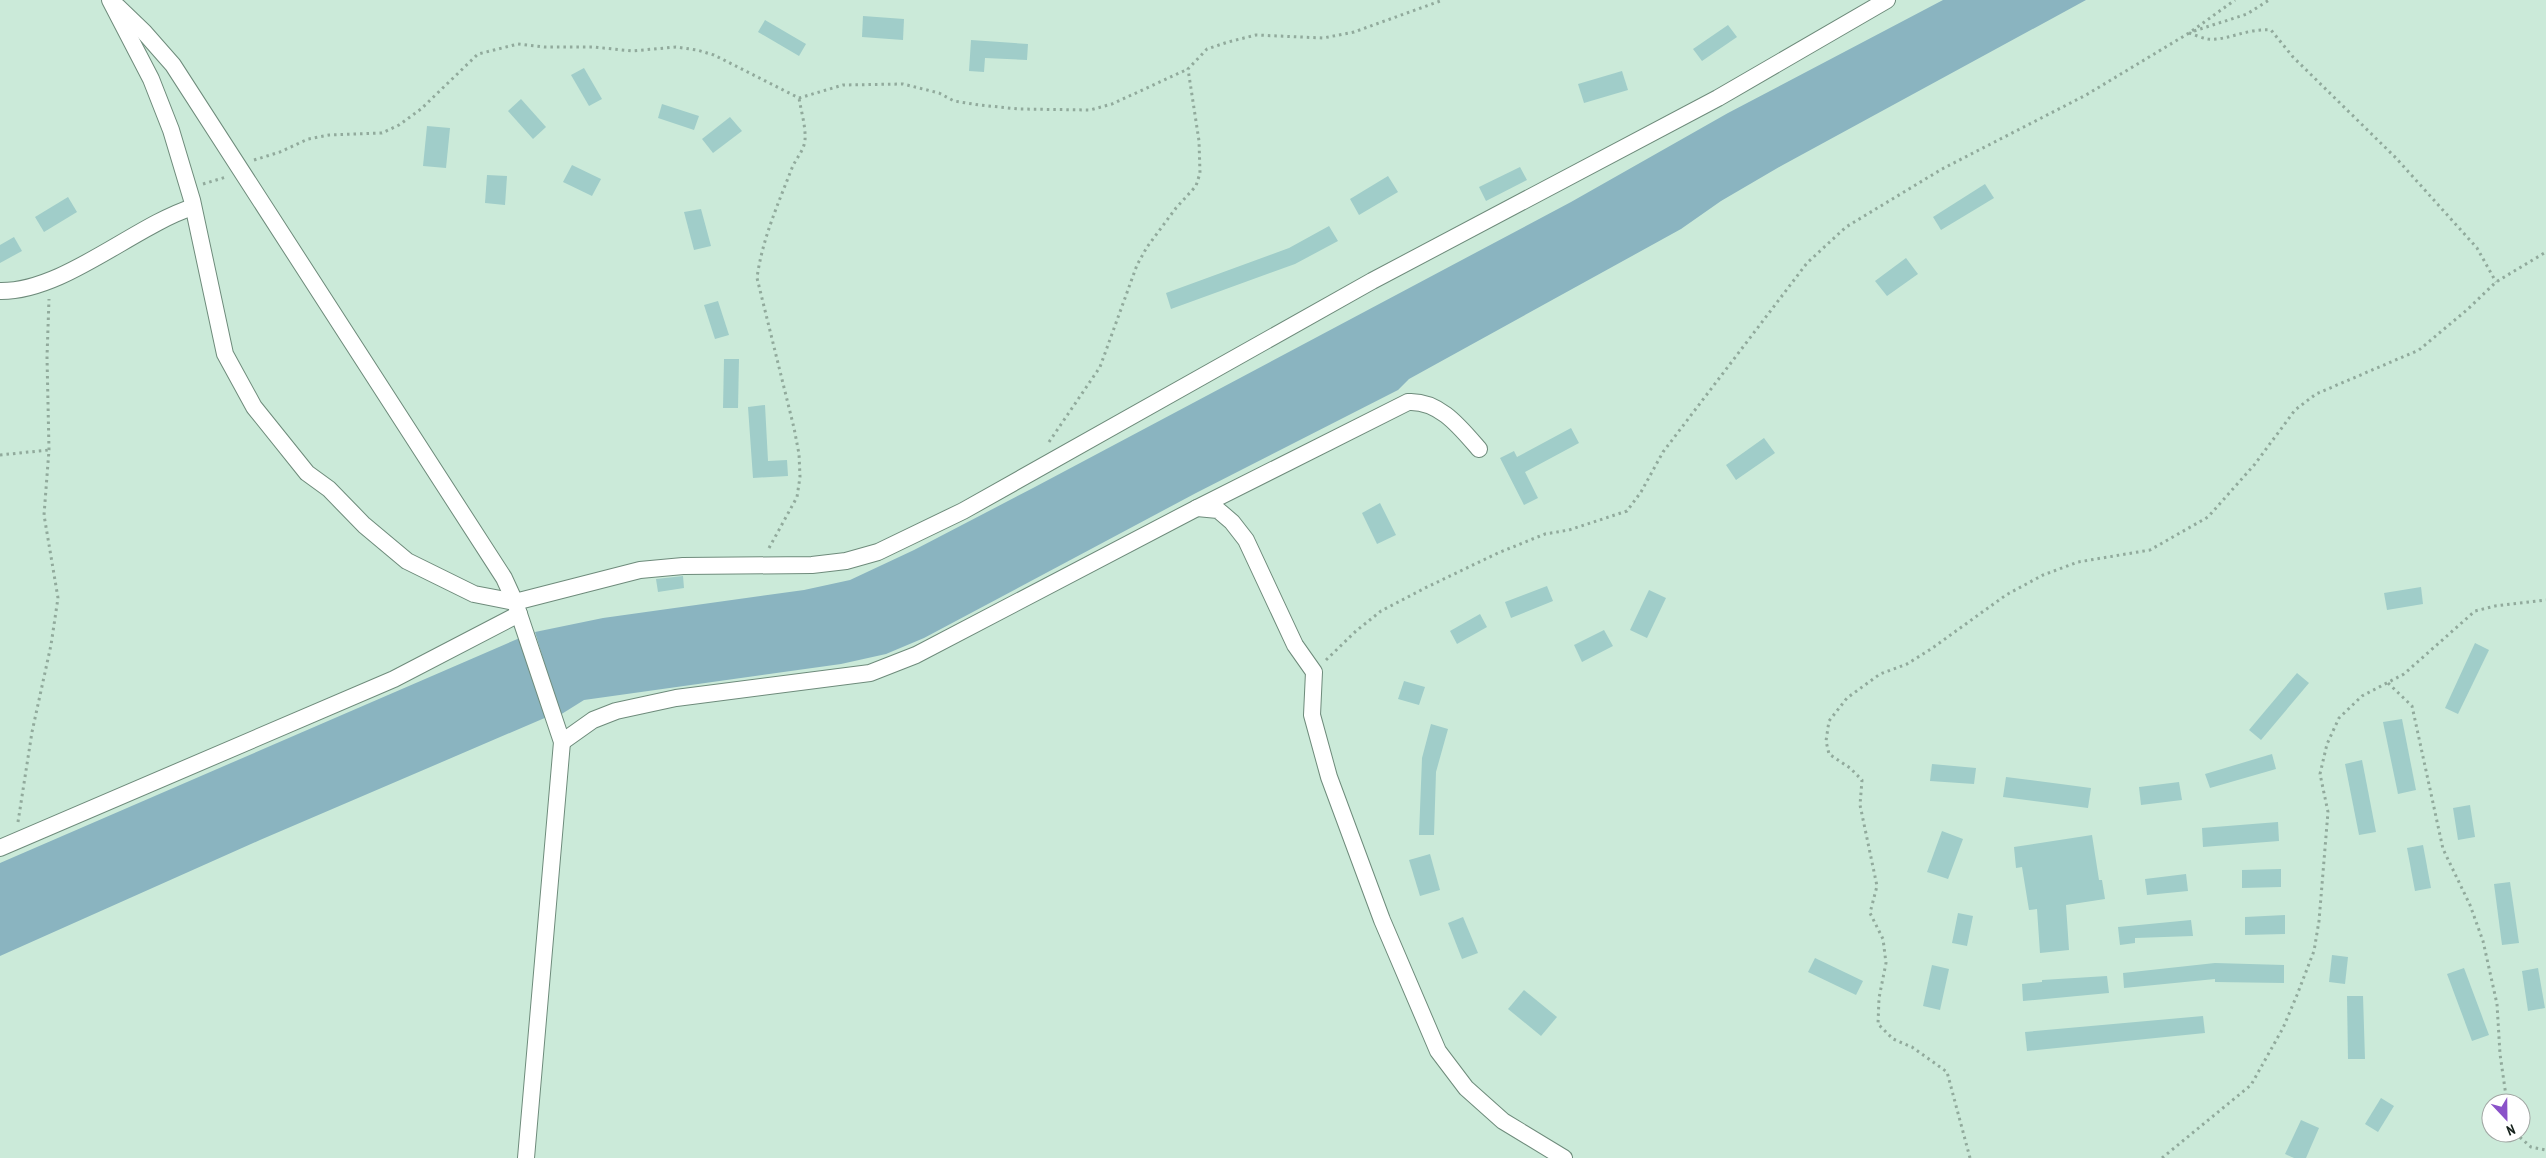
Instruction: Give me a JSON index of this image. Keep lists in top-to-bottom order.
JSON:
{
  "north": "bottom"
}
